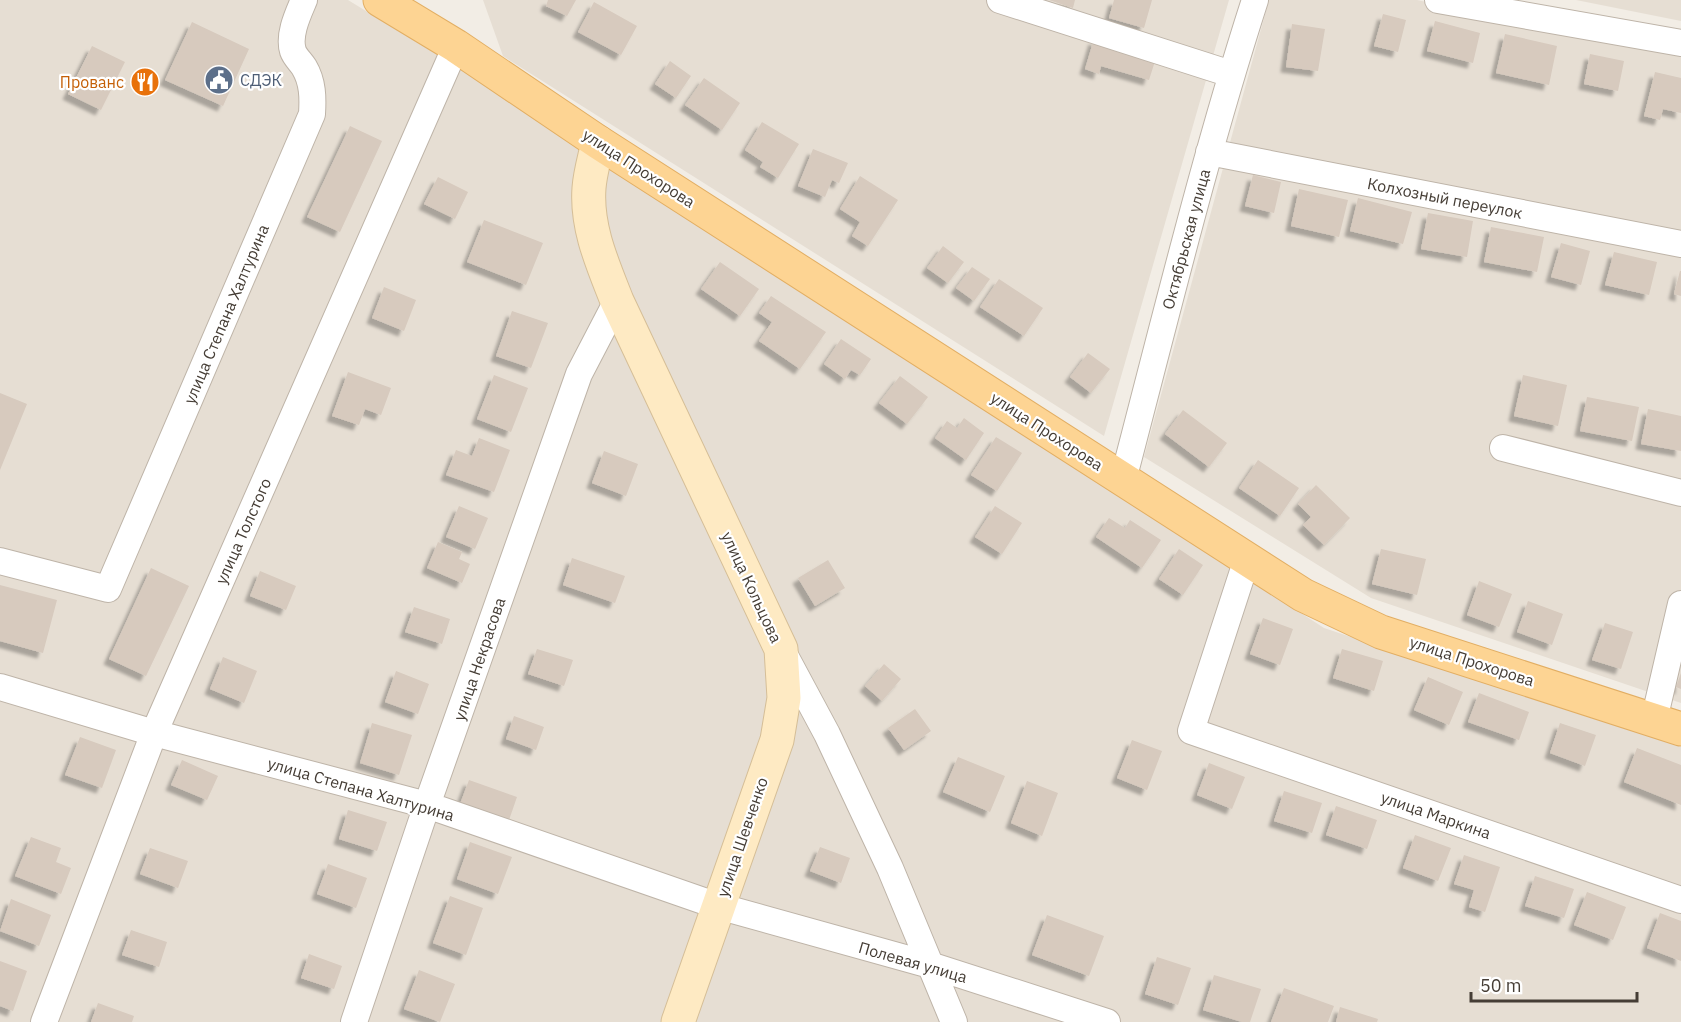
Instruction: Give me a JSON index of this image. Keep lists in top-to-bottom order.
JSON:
{
  "streets": {
    "main road": ["улица Прохорова", "улица Кольцова", "улица Шевченко"],
    "street": [
      "Колхозный переулок",
      "Октябрьская улица",
      "улица Степана Халтурина",
      "улица Толстого",
      "улица Некрасова",
      "улица Маркина",
      "Полевая улица"
    ]
  },
  "crossings": [
    ["улица Прохорова", "Октябрьская улица"],
    ["улица Прохорова", "улица Толстого"],
    ["улица Прохорова", "улица Кольцова"],
    ["улица Прохорова", "улица Маркина"],
    ["Колхозный переулок", "Октябрьская улица"],
    ["улица Степана Халтурина", "улица Толстого"],
    ["улица Степана Халтурина", "улица Некрасова"],
    ["улица Степана Халтурина", "улица Шевченко"],
    ["улица Степана Халтурина", "Полевая улица"],
    ["улица Кольцова", "улица Некрасова"],
    ["улица Кольцова", "улица Шевченко"],
    ["улица Кольцова", "Полевая улица"],
    ["улица Шевченко", "Полевая улица"]
  ],
  "places": {
    "public building": ["СДЭК"],
    "restaurant": ["Прованс"]
  },
  "scale_bar": "50 m"
}
